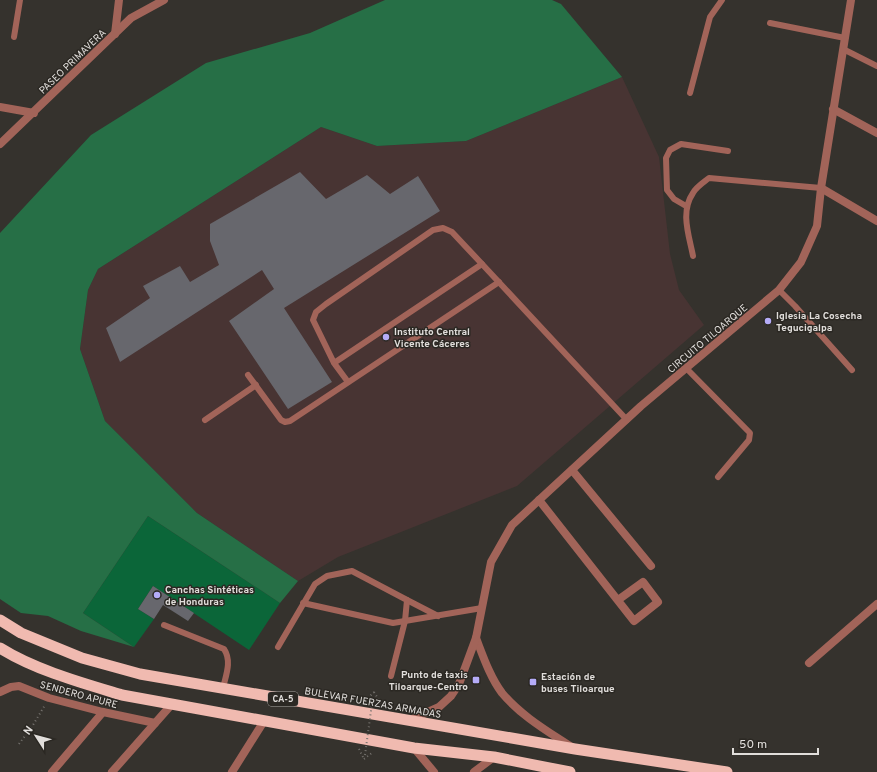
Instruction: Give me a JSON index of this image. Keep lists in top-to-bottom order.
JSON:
{
  "streets": {
    "highway": ["CA-5", "BULEVAR FUERZAS ARMADAS"],
    "street": ["PASEO PRIMAVERA", "CIRCUITO TILOARQUE", "SENDERO APURE"]
  },
  "crossings": [
    ["CIRCUITO TILOARQUE", "BULEVAR FUERZAS ARMADAS"]
  ],
  "places": {
    "other": ["Iglesia La Cosecha Tegucigalpa", "Instituto Central Vicente Cáceres", "Canchas Sintéticas de Honduras"],
    "transit": ["Punto de taxis Tiloarque-Centro", "Estación de buses Tiloarque"]
  },
  "scale_bar": "50 m",
  "north": "top left"
}
